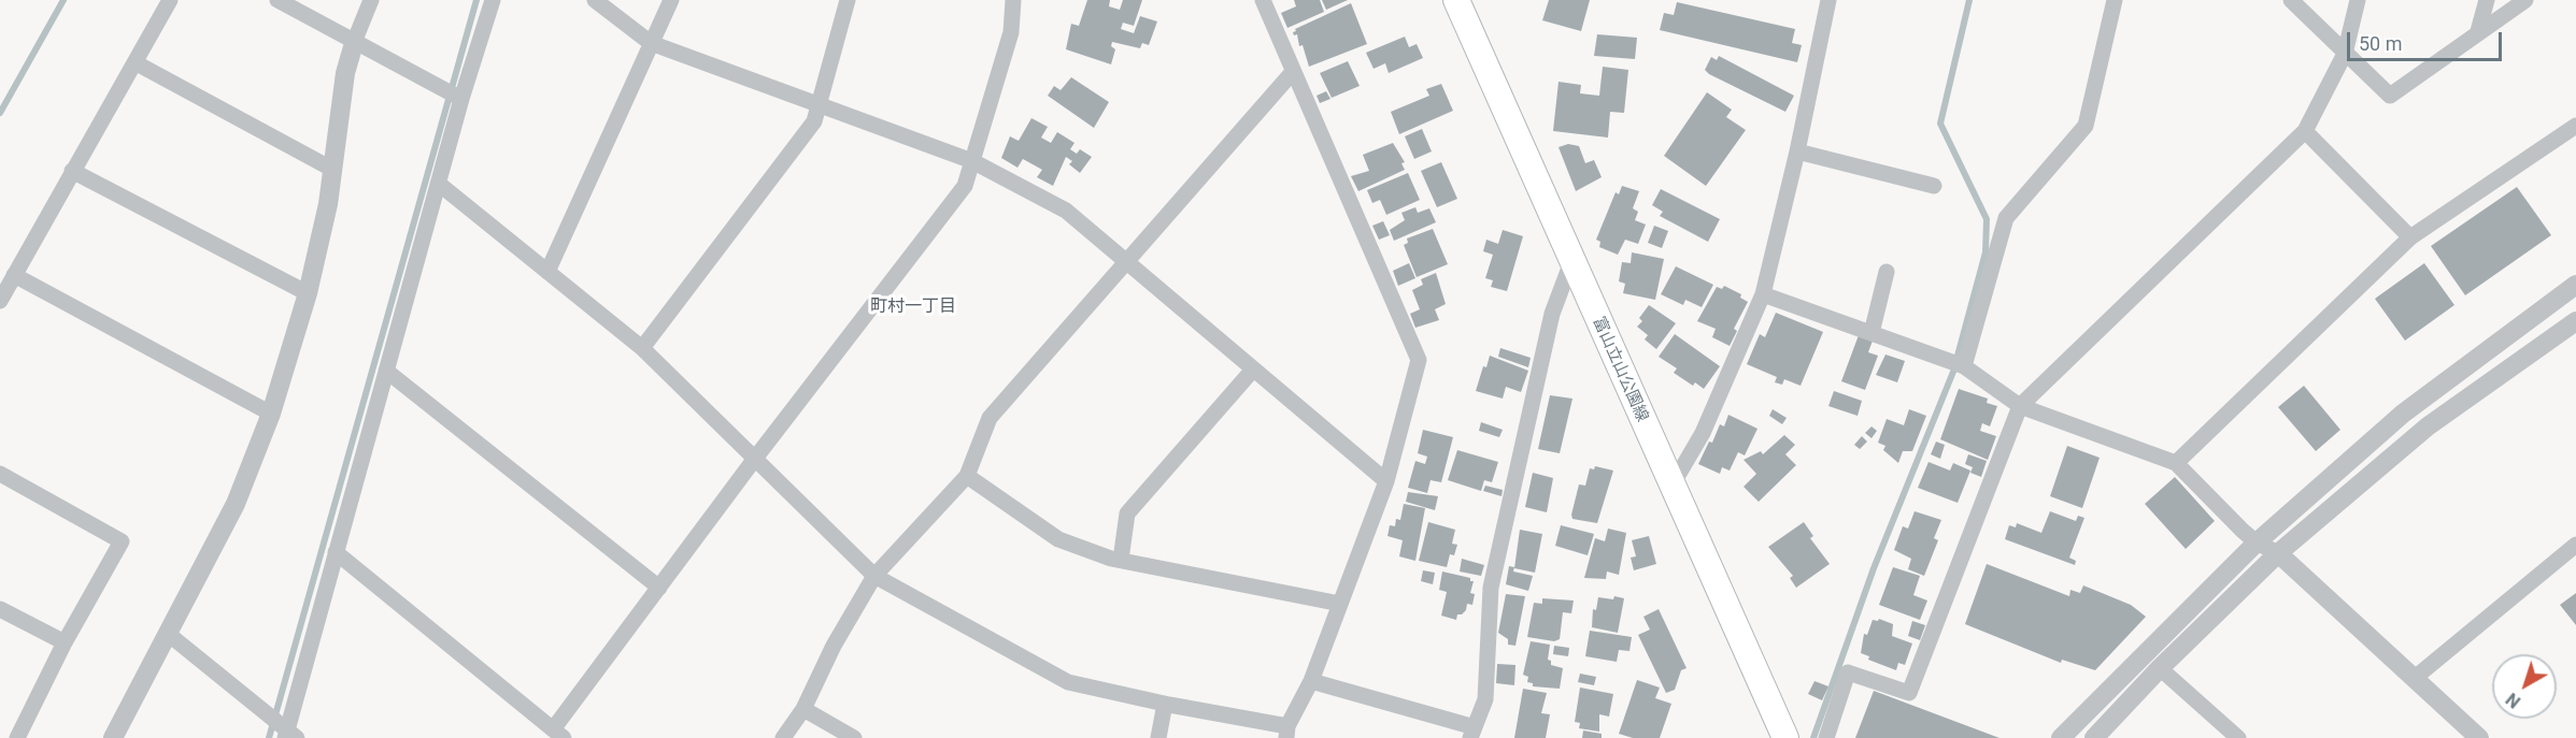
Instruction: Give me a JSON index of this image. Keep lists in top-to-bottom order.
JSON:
{
  "streets": {
    "main road": ["富山立山公園線"]
  },
  "districts": ["町村一丁目"],
  "scale_bar": "50 m",
  "north": "bottom left"
}
